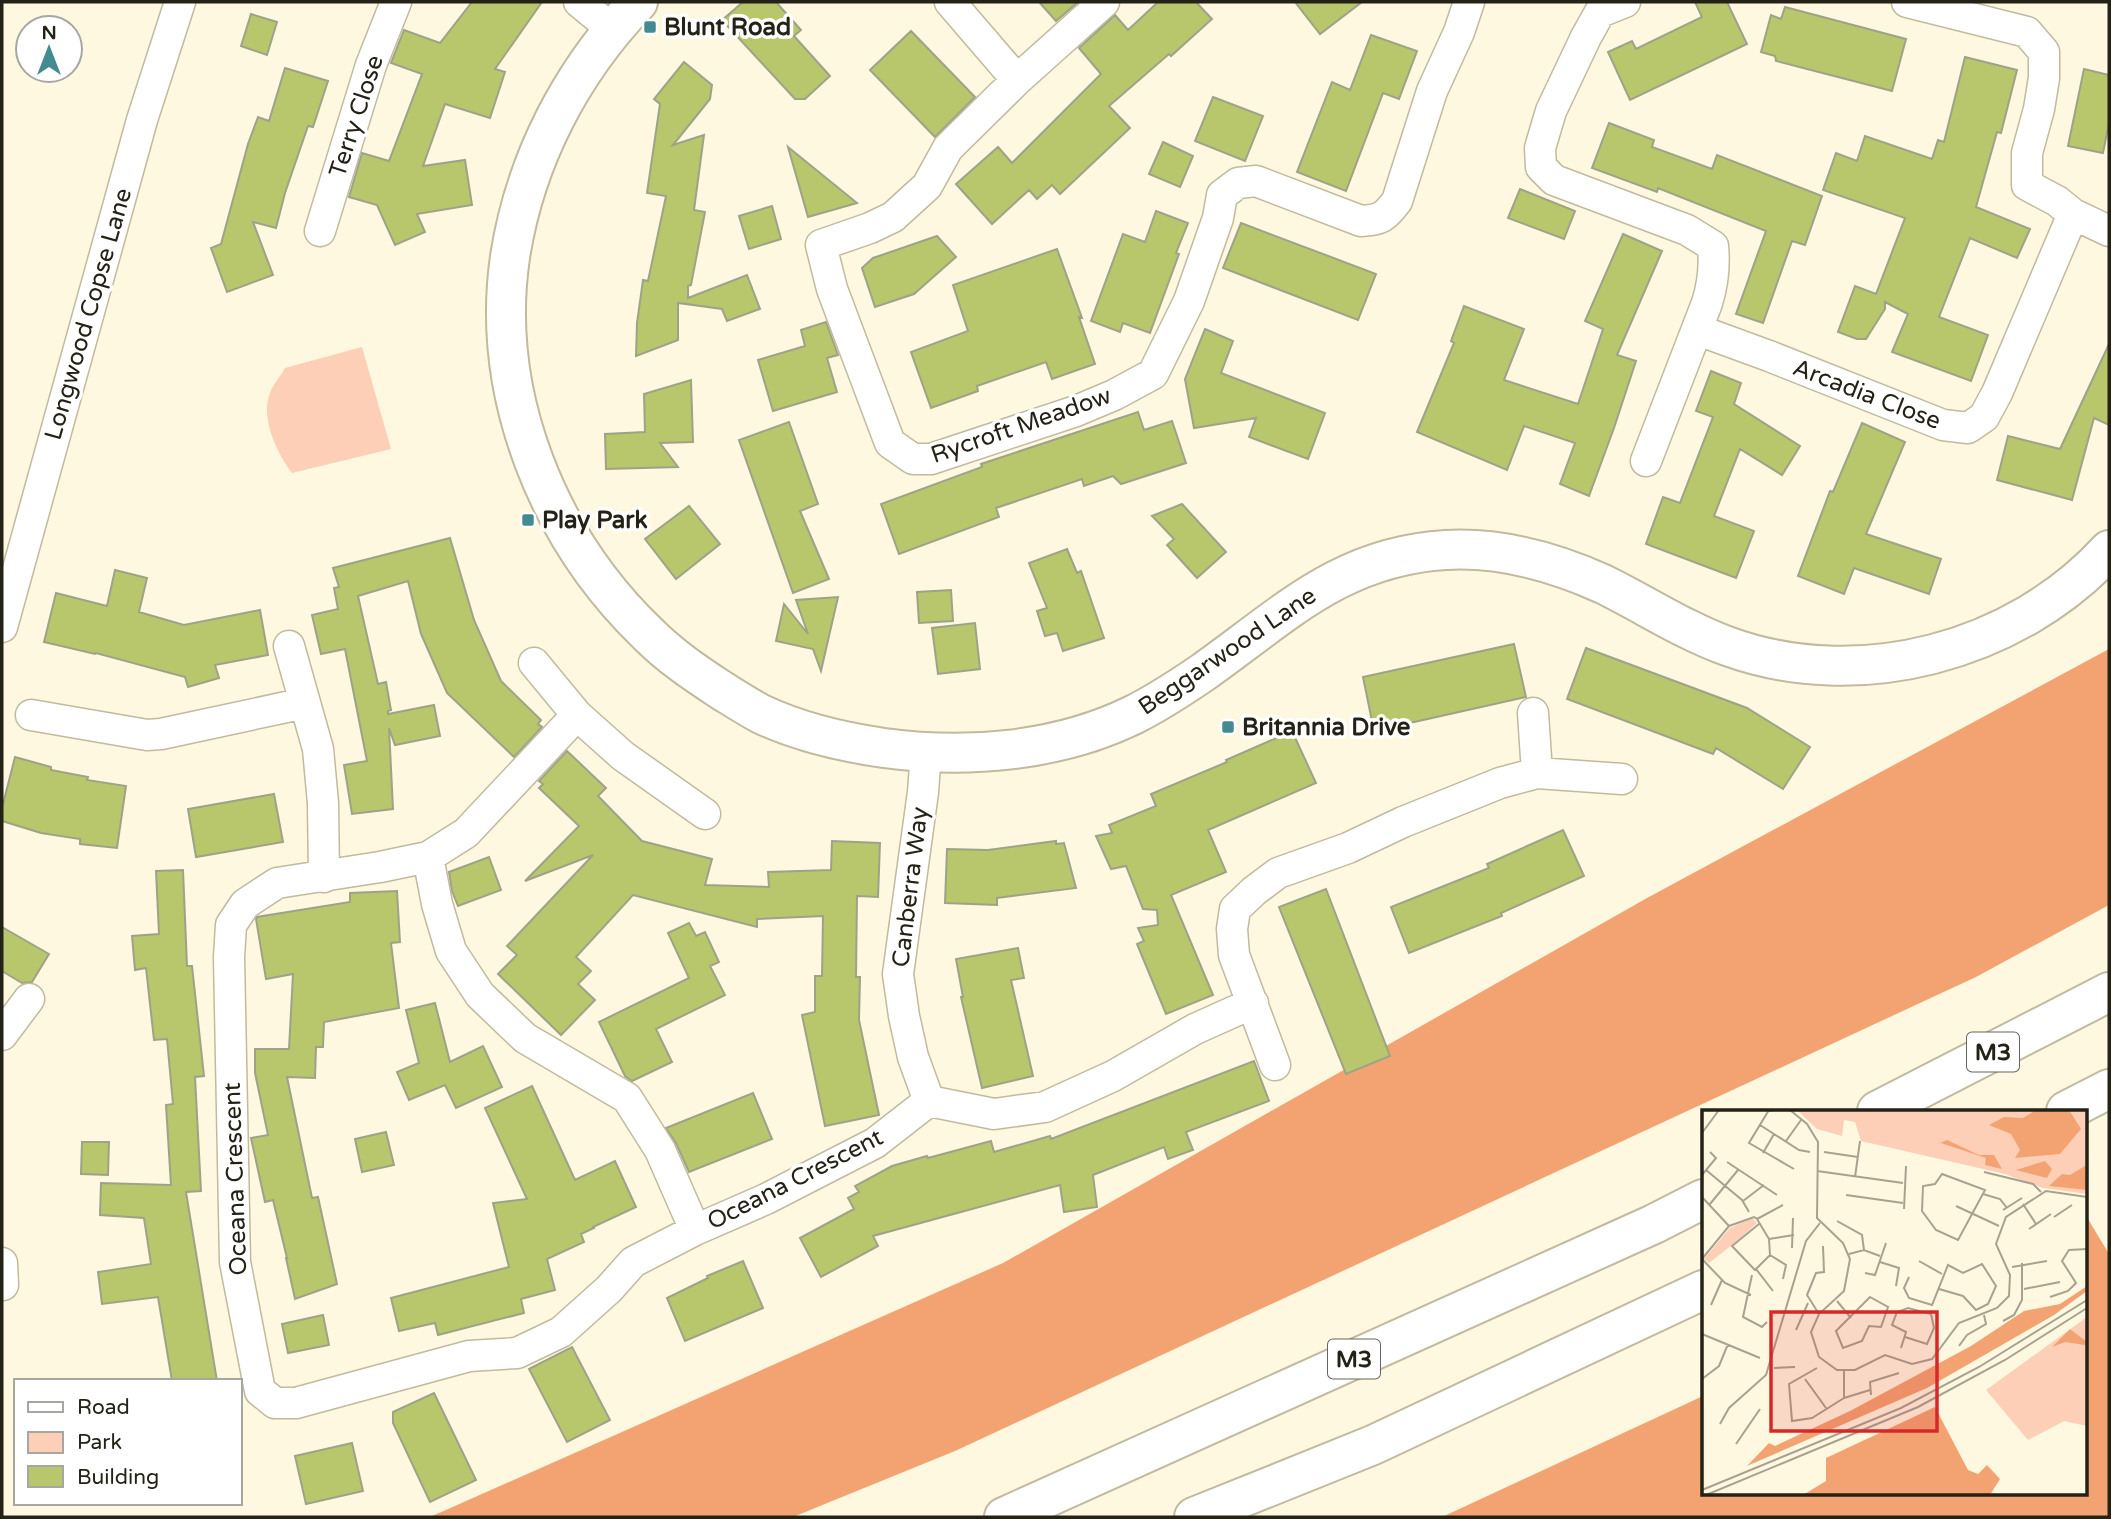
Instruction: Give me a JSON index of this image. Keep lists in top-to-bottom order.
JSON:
{
  "streets": {
    "main road": ["Beggarwood Lane", "M3"],
    "street": [
      "Terry Close",
      "Longwood Copse Lane",
      "Arcadia Close",
      "Rycroft Meadow",
      "Canberra Way",
      "Oceana Crescent"
    ]
  },
  "crossings": [
    ["Beggarwood Lane", "Canberra Way"],
    ["Canberra Way", "Oceana Crescent"]
  ],
  "places": {
    "transit": ["Blunt Road", "Play Park", "Britannia Drive"]
  },
  "legend": ["Road", "Park", "Building"],
  "north": "top"
}
